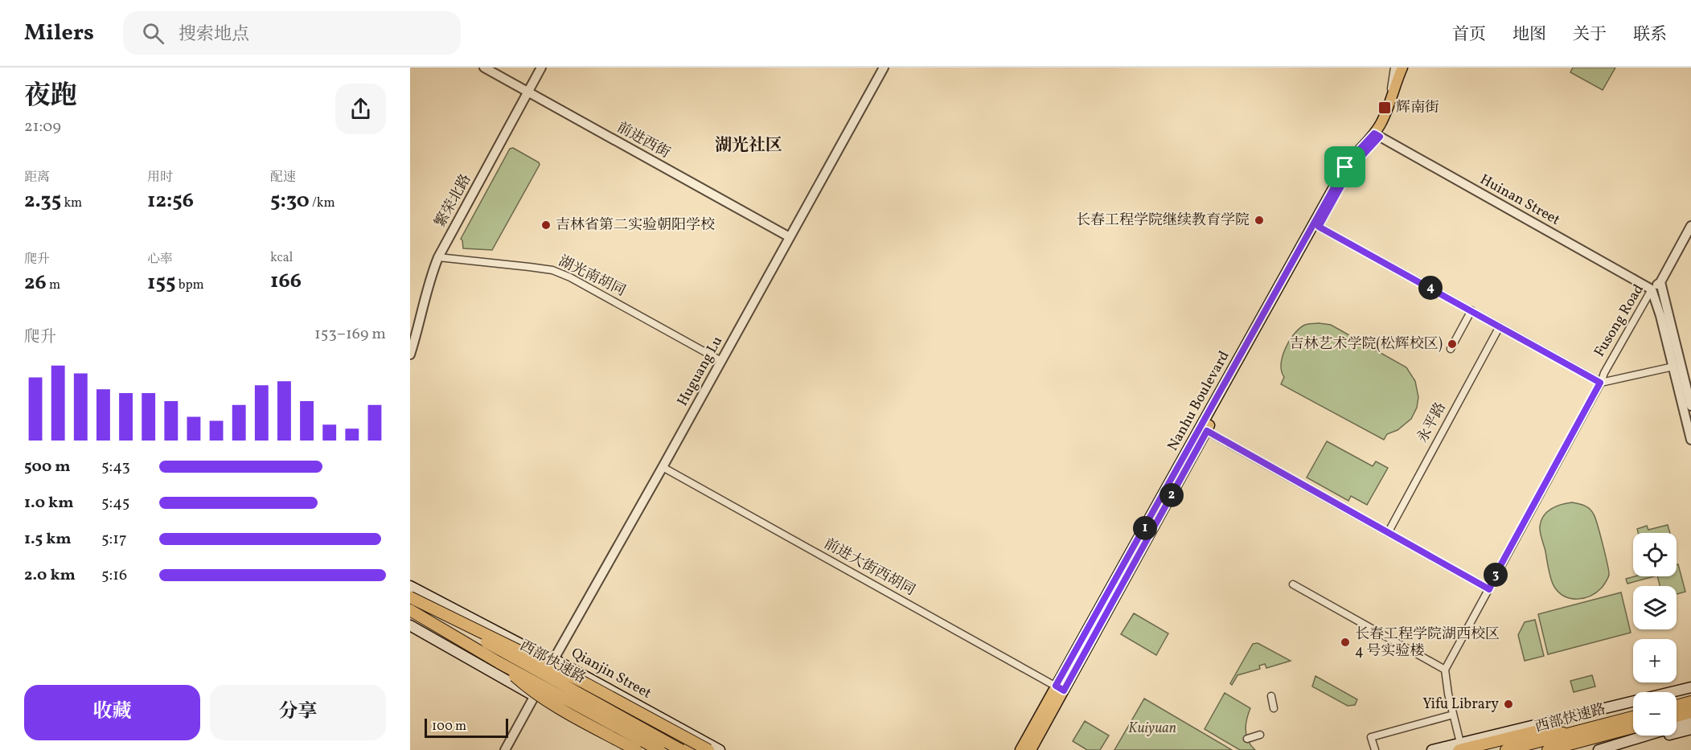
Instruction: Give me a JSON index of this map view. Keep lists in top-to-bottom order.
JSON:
{
  "streets": {
    "highway": ["西部快速路"],
    "main road": ["Nanhu Boulevard", "Qianjin Street"],
    "street": [
      "前进西街",
      "Huinan Street",
      "繁荣北路",
      "湖光南胡同",
      "Fusong Road",
      "Huguang Lu",
      "永平路",
      "前进大街西胡同"
    ]
  },
  "crossings": [
    ["前进西街", "繁荣北路"],
    ["前进西街", "Huguang Lu"],
    ["Huinan Street", "Fusong Road"],
    ["Huinan Street", "Nanhu Boulevard"],
    ["繁荣北路", "湖光南胡同"],
    ["湖光南胡同", "Huguang Lu"],
    ["Huguang Lu", "前进大街西胡同"],
    ["Huguang Lu", "Qianjin Street"],
    ["Nanhu Boulevard", "前进大街西胡同"],
    ["西部快速路", "Qianjin Street"]
  ],
  "districts": ["湖光社区"],
  "parks": ["Kuiyuan"],
  "places": {
    "transit": ["辉南街"],
    "other": [
      "长春工程学院继续教育学院",
      "吉林省第二实验朝阳学校",
      "吉林艺术学院(松辉校区)",
      "长春工程学院湖西校区 4 号实验楼",
      "Yifu Library"
    ]
  },
  "scale_bar": "100 m",
  "page": {
    "header": "Milers",
    "search": "搜索地点",
    "nav": [
      "首页",
      "地图",
      "关于",
      "联系"
    ],
    "heading": ["夜跑", "21:09"],
    "stats": [
      ["距离", "2.35 km"],
      ["用时", "12:56"],
      ["配速", "5:30 /km"],
      ["爬升", "26 m"],
      ["心率", "155 bpm"],
      ["kcal", "166"]
    ],
    "pins": [
      "4",
      "2",
      "1",
      "3"
    ],
    "chart": ["爬升", "153–169 m"],
    "list": [
      {
        "name": "500 m",
        "note": "5:43"
      },
      {
        "name": "1.0 km",
        "note": "5:45"
      },
      {
        "name": "1.5 km",
        "note": "5:17"
      },
      {
        "name": "2.0 km",
        "note": "5:16"
      }
    ],
    "map_buttons": ["+", "−"],
    "buttons": ["收藏", "分享"],
    "scale": "100 m"
  }
}
